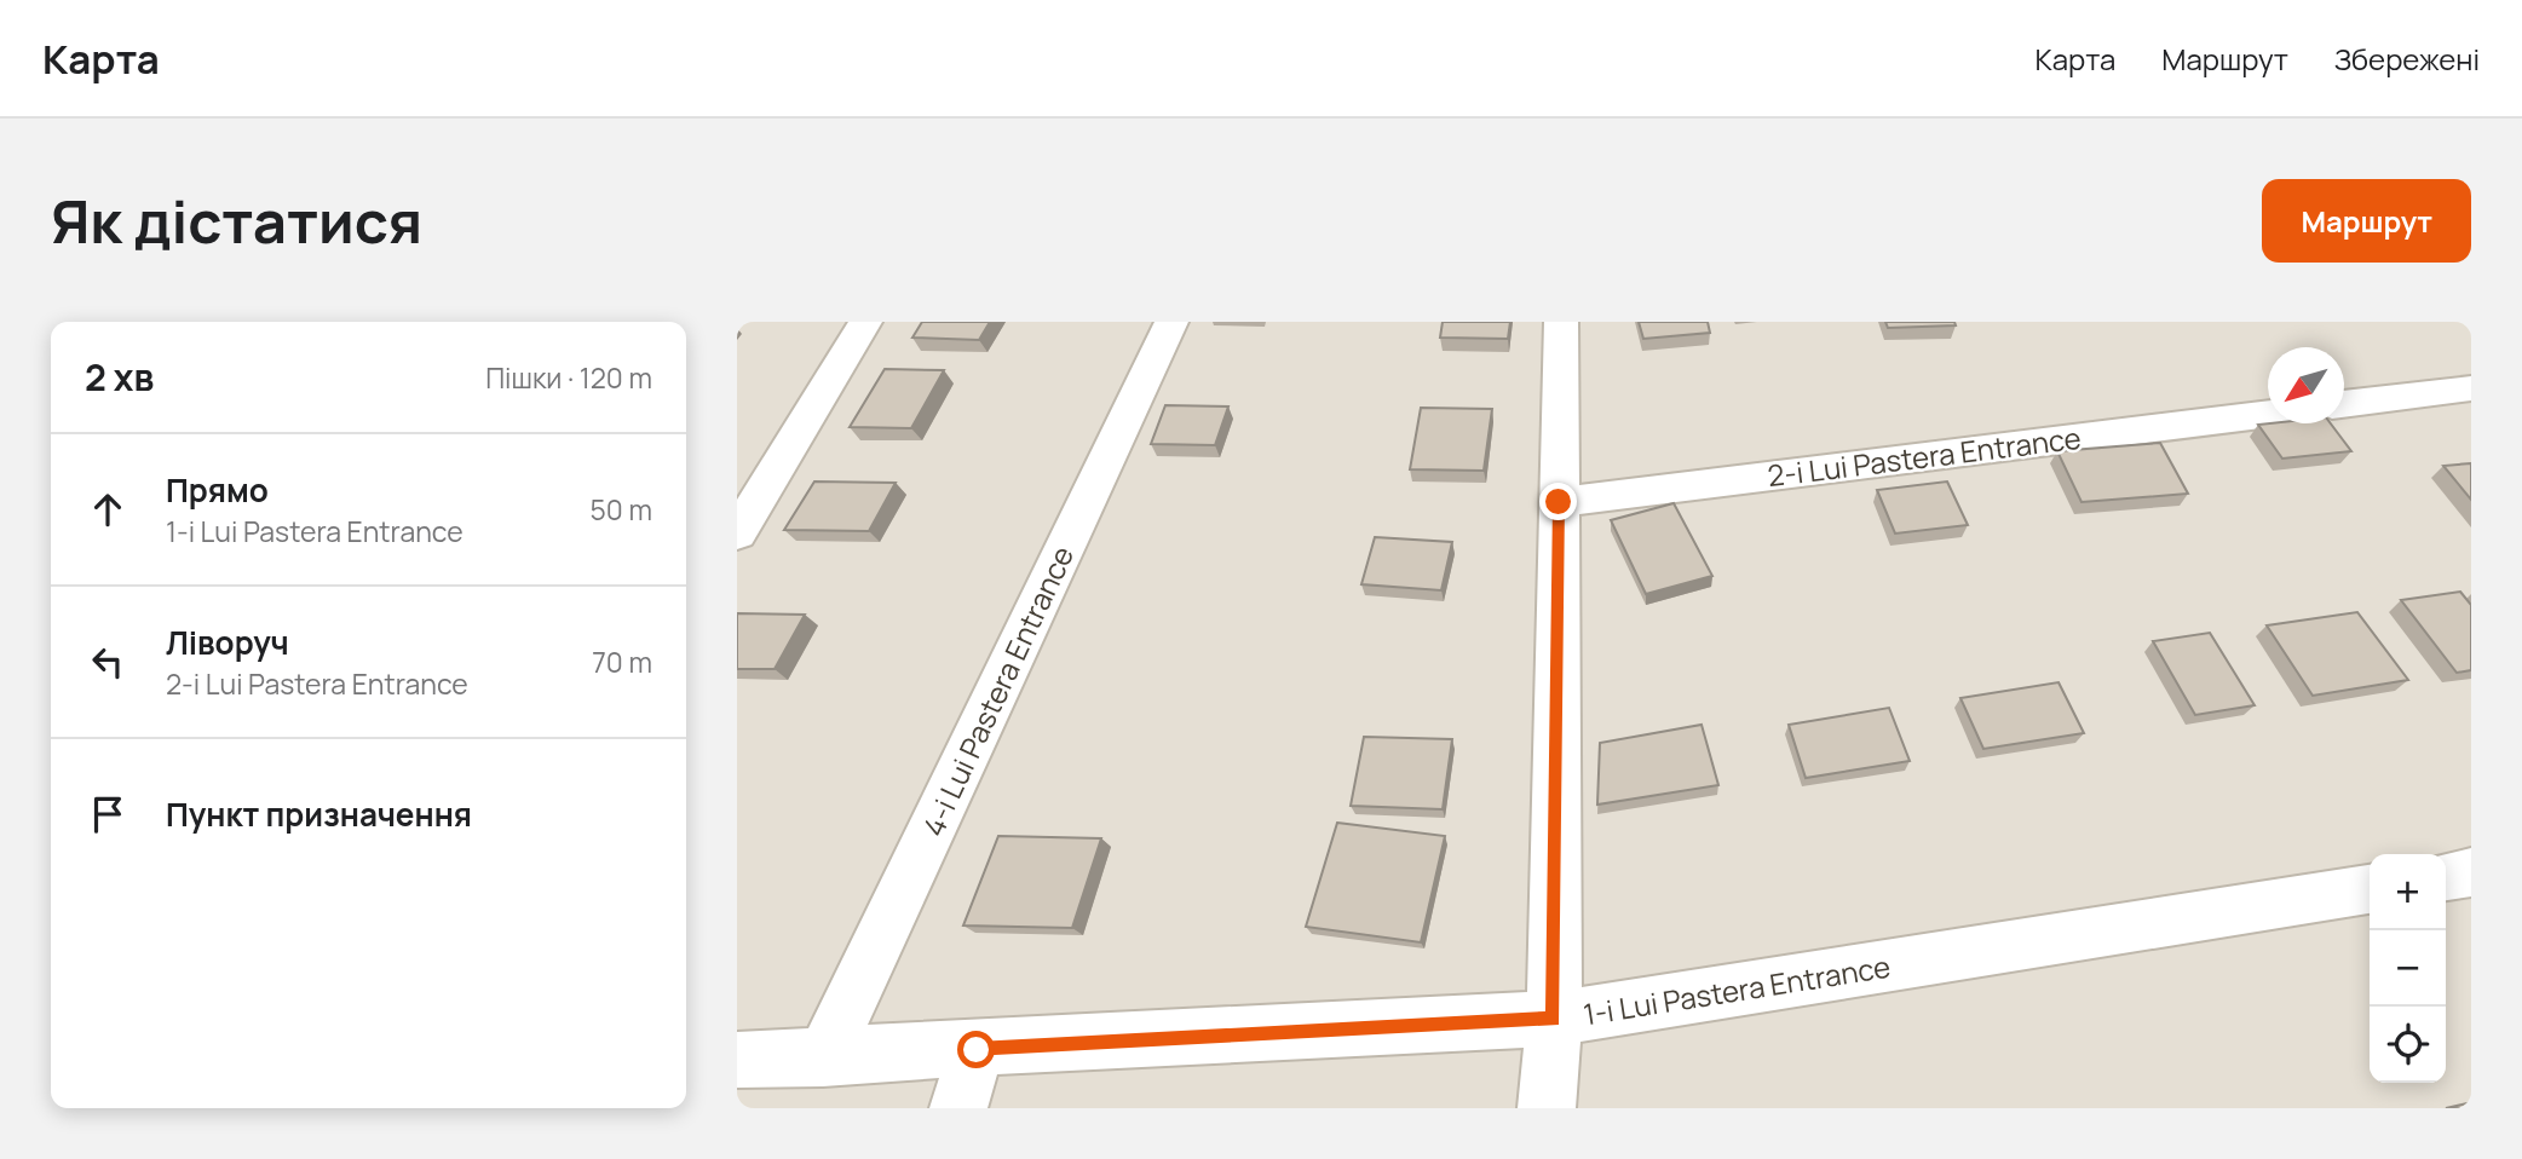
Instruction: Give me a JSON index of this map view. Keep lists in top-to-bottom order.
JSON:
{
  "streets": {
    "street": ["2-i Lui Pastera Entrance", "4-i Lui Pastera Entrance", "1-i Lui Pastera Entrance"]
  },
  "crossings": [
    ["4-i Lui Pastera Entrance", "1-i Lui Pastera Entrance"]
  ],
  "north": "bottom left",
  "page": {
    "header": "Карта",
    "nav": ["Карта", "Маршрут", "Збережені"],
    "buttons": "Маршрут",
    "title": "Як дістатися",
    "heading": ["2 хв", "Пішки · 120 m"],
    "list": [
      ["Прямо", "1-i Lui Pastera Entrance", "50 m"],
      ["Ліворуч", "2-i Lui Pastera Entrance", "70 m"],
      "Пункт призначення"
    ],
    "map_buttons": ["+", "−"]
  }
}
